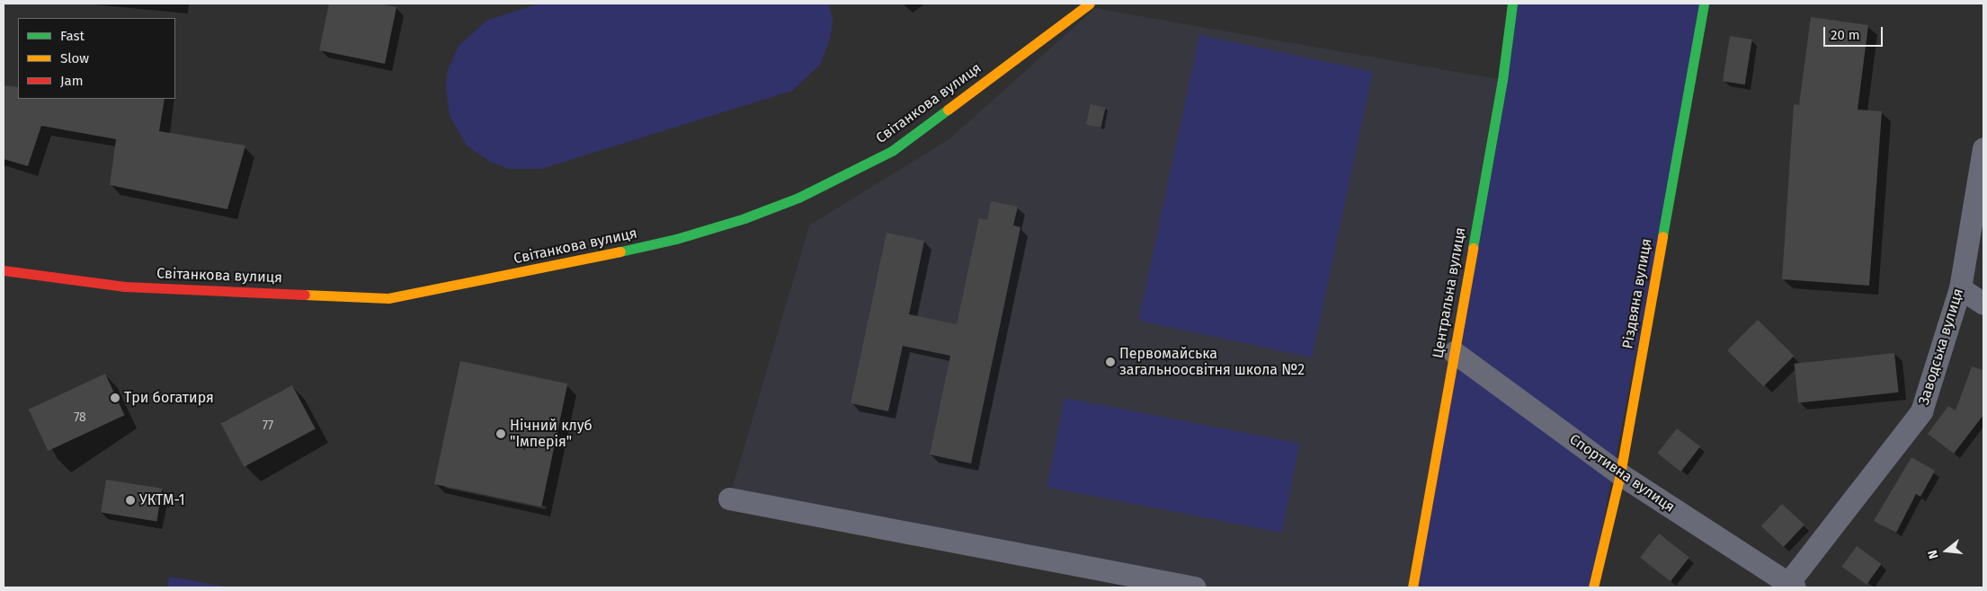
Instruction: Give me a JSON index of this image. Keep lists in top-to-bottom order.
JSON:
{
  "streets": {
    "street": [
      "Світанкова вулиця",
      "Центральна вулиця",
      "Різдвяна вулиця",
      "Заводська вулиця",
      "Спортивна вулиця"
    ]
  },
  "crossings": [
    ["Центральна вулиця", "Спортивна вулиця"],
    ["Різдвяна вулиця", "Спортивна вулиця"],
    ["Заводська вулиця", "Спортивна вулиця"]
  ],
  "places": [
    "Первомайська загальноосвітня школа №2",
    "Три богатиря",
    "Нічний клуб \"Імперія\"",
    "УКТМ-1"
  ],
  "house_numbers": ["78", "77"],
  "legend": ["Fast", "Slow", "Jam"],
  "scale_bar": "20 m",
  "north": "left"
}
